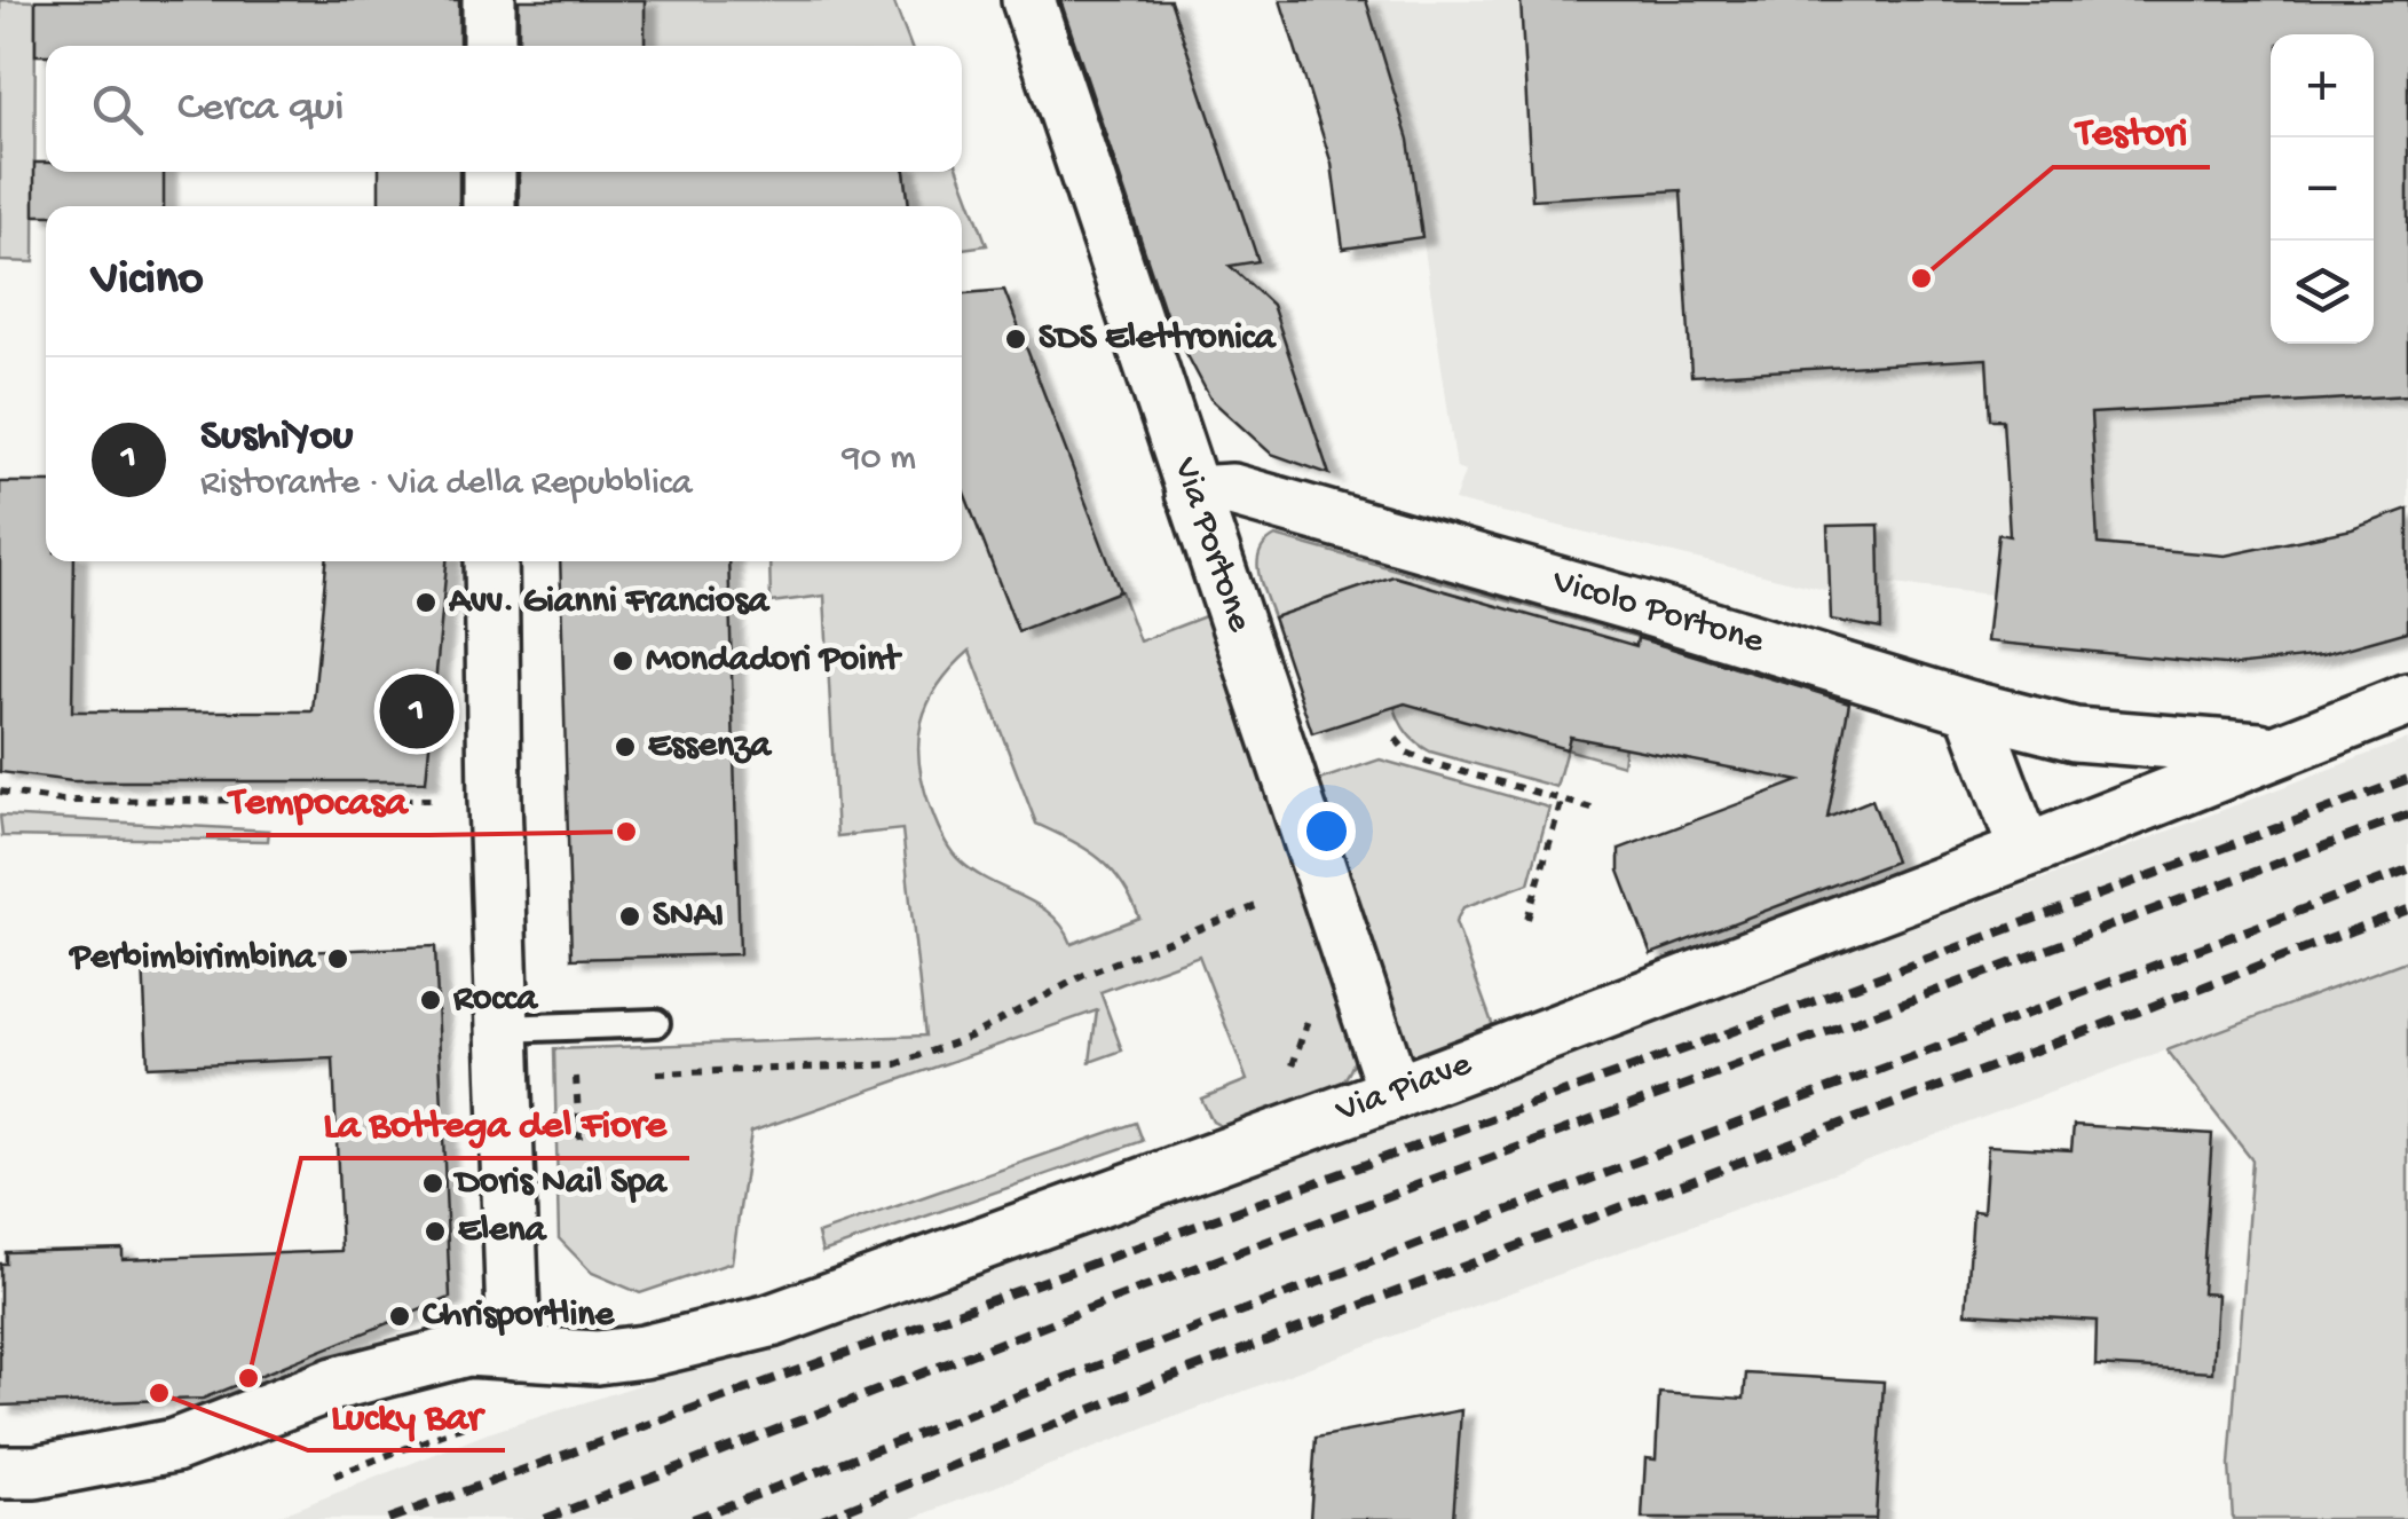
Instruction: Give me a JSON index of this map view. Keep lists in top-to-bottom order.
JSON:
{
  "streets": {
    "street": ["Via Portone", "Vicolo Portone", "Via Piave"]
  },
  "crossings": [
    ["Via Portone", "Vicolo Portone"],
    ["Via Portone", "Via Piave"],
    ["Vicolo Portone", "Via Piave"]
  ],
  "places": [
    "Testori",
    "SDS Elettronica",
    "Avv. Gianni Franciosa",
    "Mondadori Point",
    "Essenza",
    "Tempocasa",
    "SNAI",
    "Perbimbirimbina",
    "Rocca",
    "Doris Nail Spa",
    "Elena",
    "Chrisportline",
    "La Bottega del Fiore",
    "Lucky Bar"
  ],
  "page": {
    "map_buttons": ["+", "−"],
    "search": "Cerca qui",
    "heading": "Vicino",
    "list": [
      {
        "mark": "1",
        "name": "SushiYou",
        "note": "Ristorante · Via della Repubblica",
        "value": "90 m"
      }
    ],
    "pins": "1"
  }
}
